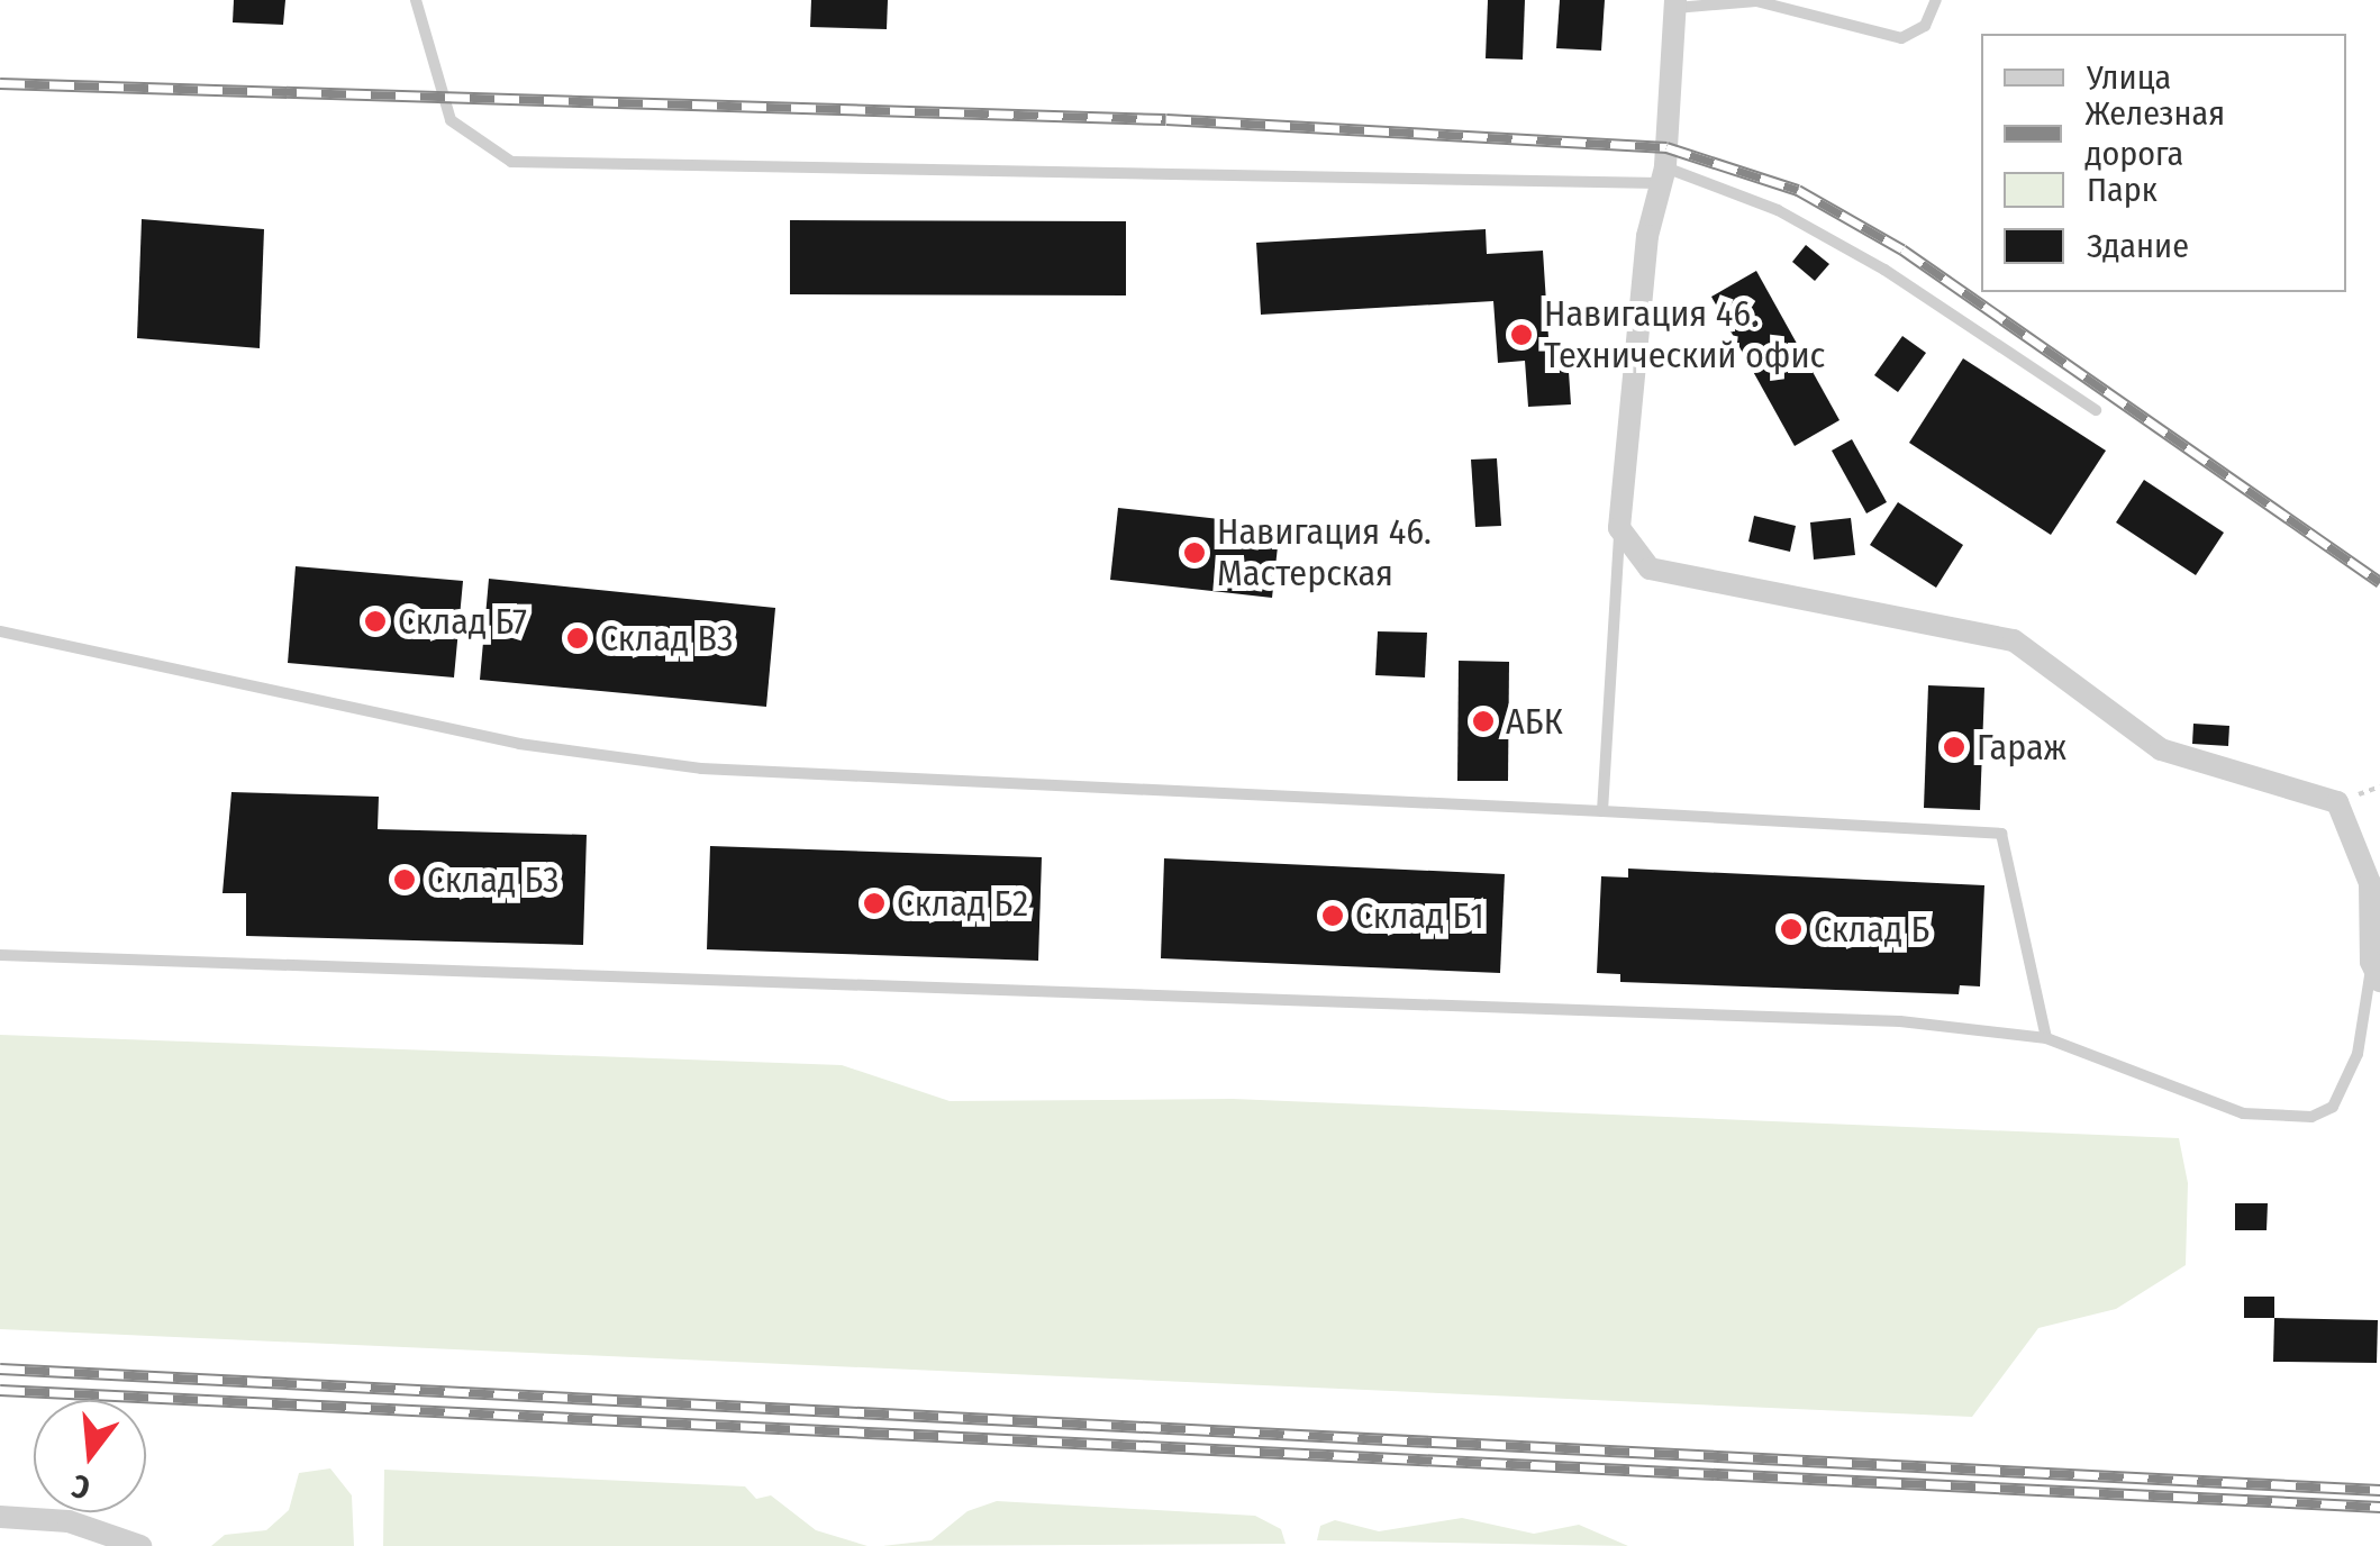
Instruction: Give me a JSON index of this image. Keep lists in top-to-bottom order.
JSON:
{
  "places": [
    "Навигация 46. Технический офис",
    "Навигация 46. Мастерская",
    "Склад Б7",
    "Склад В3",
    "АБК",
    "Гараж",
    "Склад Б3",
    "Склад Б2",
    "Склад Б1",
    "Склад Б"
  ],
  "legend": [
    "Улица",
    "Железная дорога",
    "Парк",
    "Здание"
  ],
  "north": "bottom"
}
